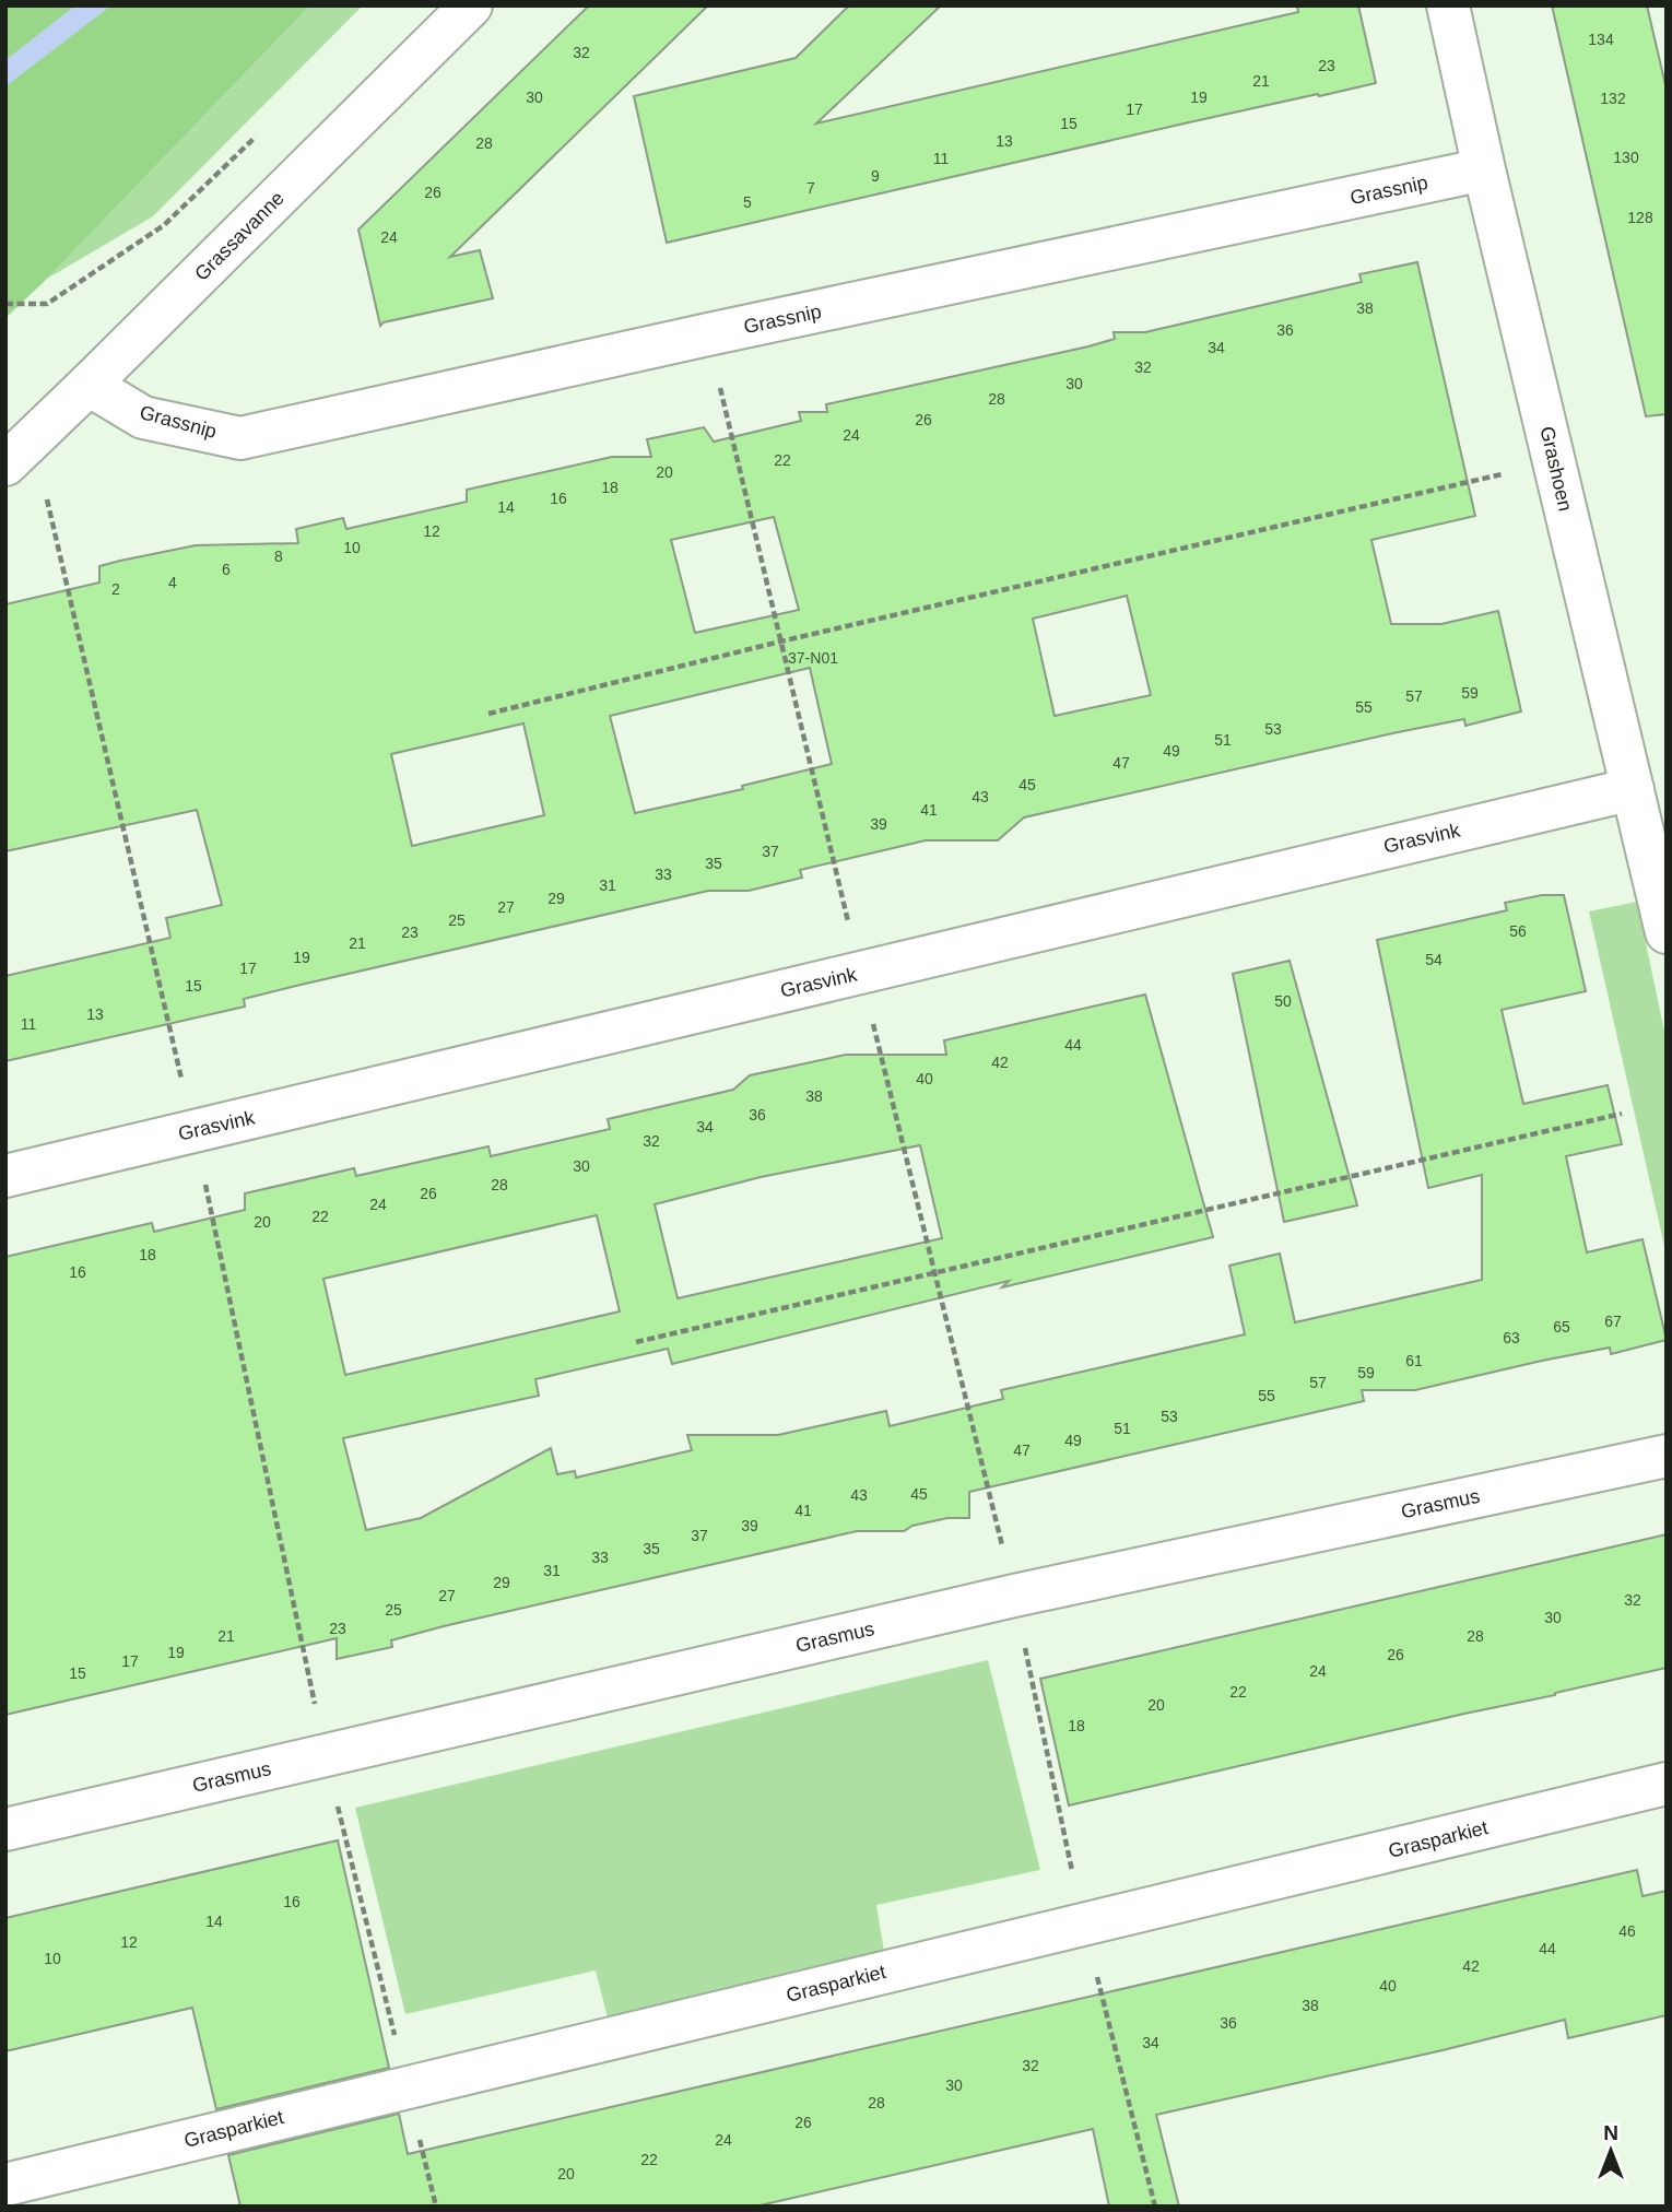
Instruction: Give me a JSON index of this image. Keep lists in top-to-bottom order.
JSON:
{
  "streets": {
    "street": [
      "Grassnip",
      "Grassavanne",
      "Grashoen",
      "Grasvink",
      "Grasmus",
      "Grasparkiet"
    ]
  },
  "crossings": [
    ["Grassnip", "Grassavanne"],
    ["Grassnip", "Grashoen"],
    ["Grashoen", "Grasvink"]
  ],
  "house_numbers": [
    "134",
    "32",
    "23",
    "21",
    "30",
    "19",
    "132",
    "17",
    "15",
    "13",
    "28",
    "130",
    "11",
    "9",
    "7",
    "26",
    "5",
    "128",
    "24",
    "38",
    "36",
    "34",
    "32",
    "30",
    "28",
    "26",
    "24",
    "22",
    "20",
    "18",
    "16",
    "14",
    "12",
    "10",
    "8",
    "6",
    "4",
    "2",
    "37-N01",
    "59",
    "57",
    "55",
    "53",
    "51",
    "49",
    "47",
    "45",
    "43",
    "41",
    "39",
    "37",
    "35",
    "33",
    "31",
    "29",
    "27",
    "25",
    "56",
    "23",
    "21",
    "19",
    "54",
    "17",
    "15",
    "50",
    "13",
    "11",
    "44",
    "42",
    "40",
    "38",
    "36",
    "34",
    "32",
    "30",
    "28",
    "26",
    "24",
    "22",
    "20",
    "18",
    "16",
    "67",
    "65",
    "63",
    "61",
    "59",
    "57",
    "55",
    "53",
    "51",
    "49",
    "47",
    "45",
    "43",
    "41",
    "39",
    "37",
    "35",
    "33",
    "31",
    "29",
    "27",
    "32",
    "25",
    "30",
    "23",
    "21",
    "28",
    "19",
    "26",
    "17",
    "24",
    "15",
    "22",
    "20",
    "18",
    "16",
    "14",
    "46",
    "12",
    "44",
    "10",
    "42",
    "40",
    "38",
    "36",
    "34",
    "32",
    "30",
    "28",
    "26",
    "24",
    "22",
    "20"
  ],
  "north": "top"
}
